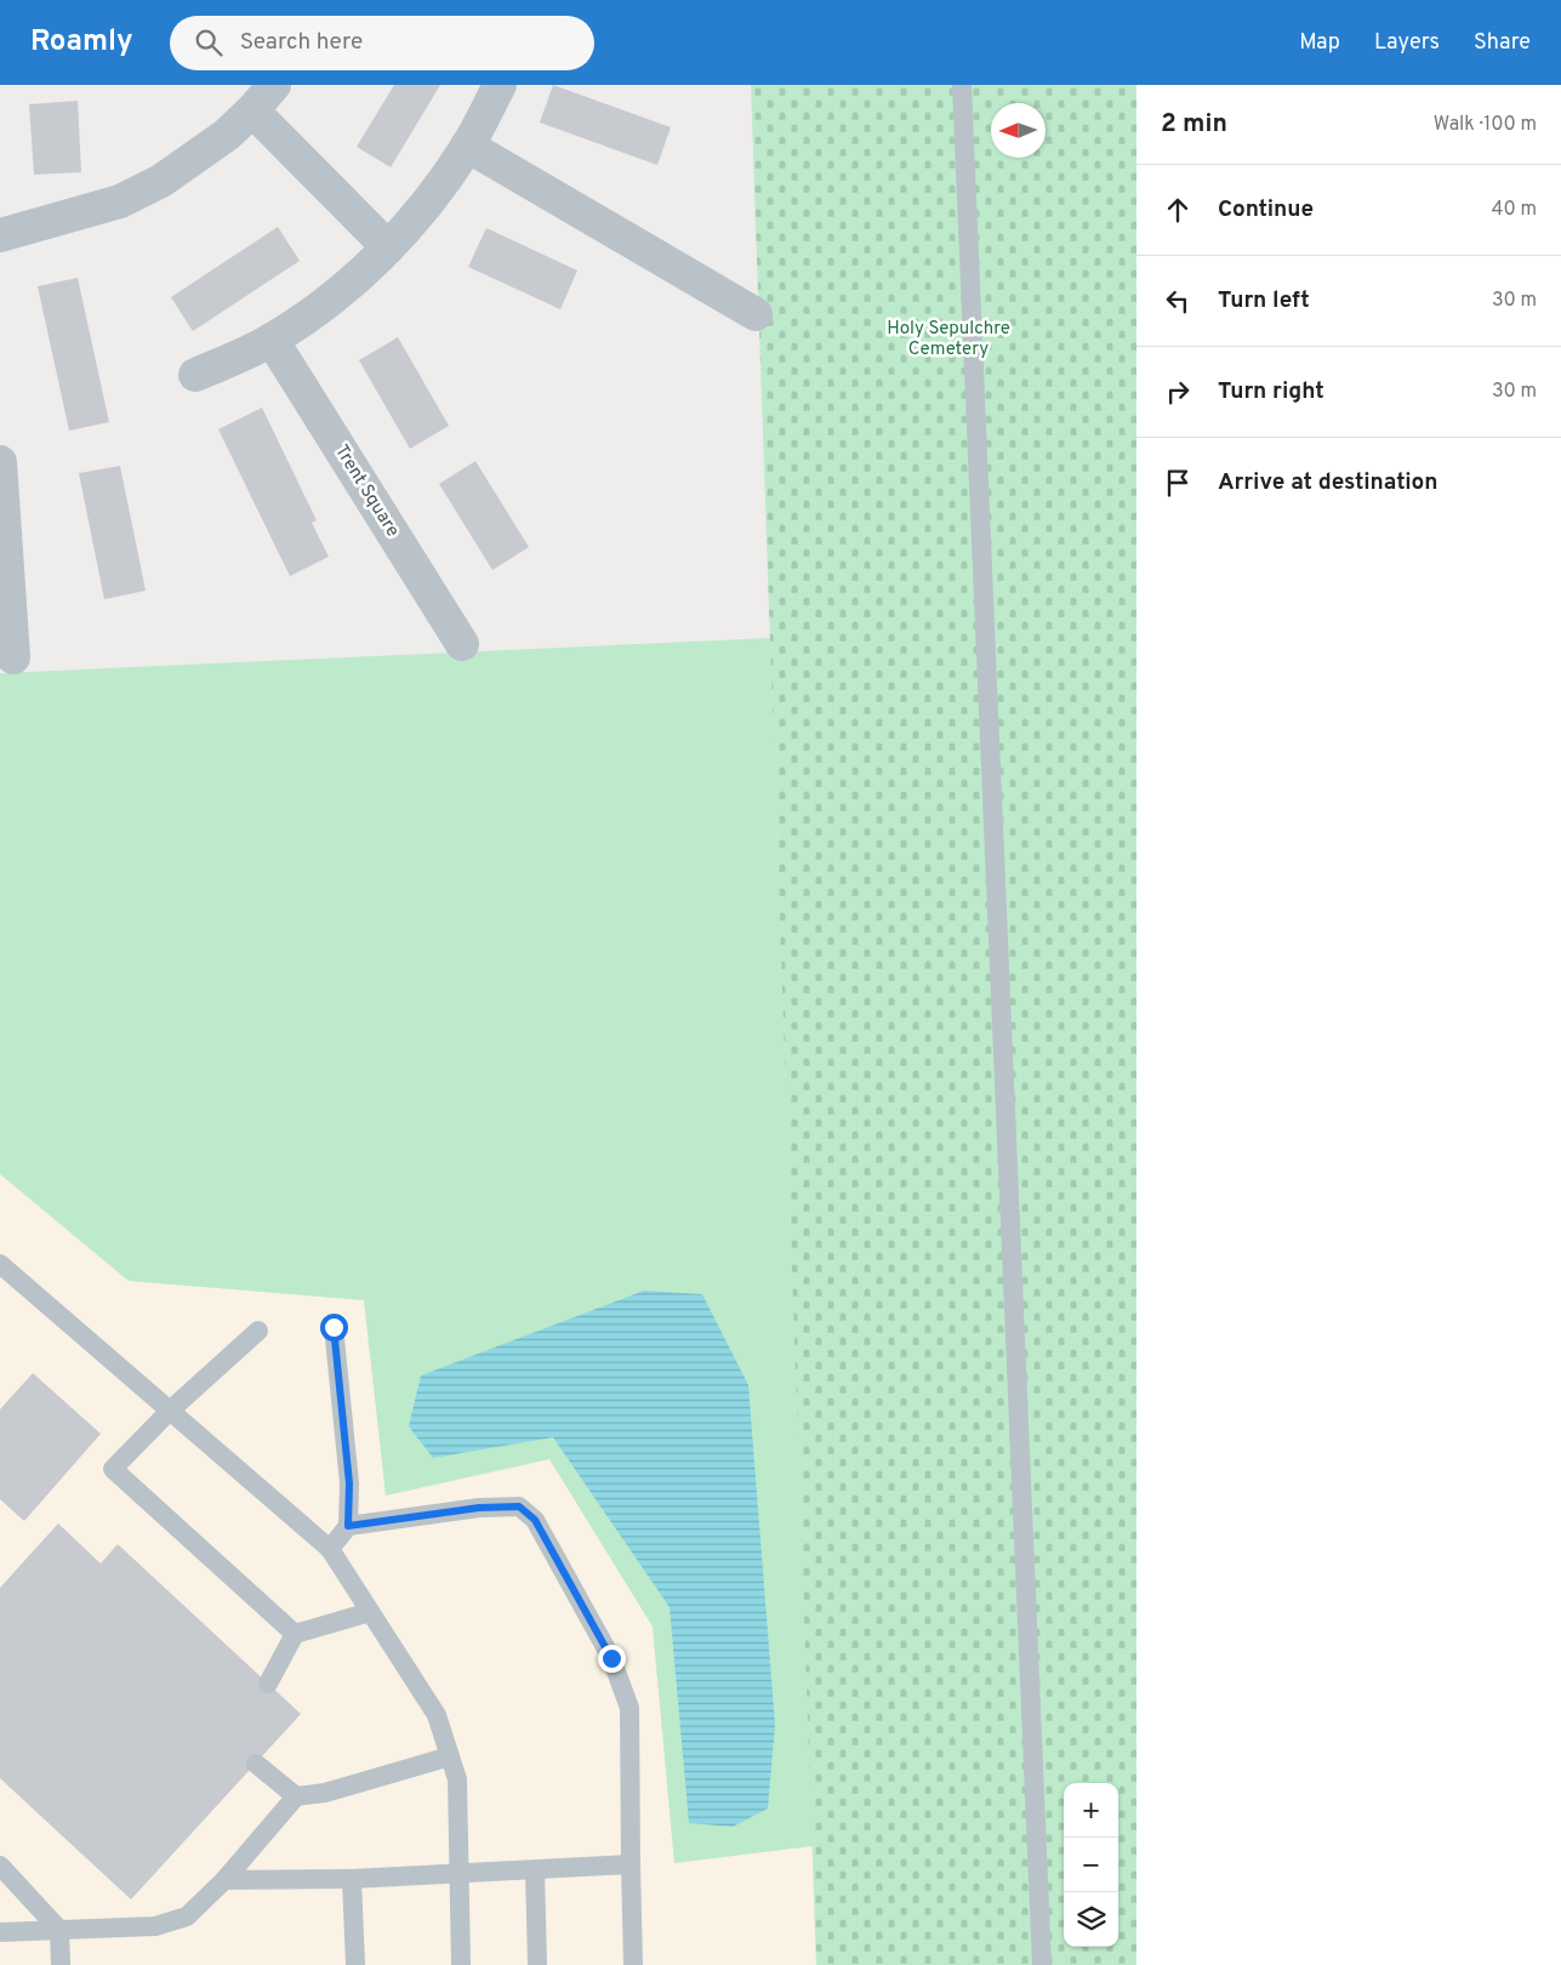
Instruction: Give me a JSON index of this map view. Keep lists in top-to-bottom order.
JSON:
{
  "streets": {
    "street": ["Trent Square"]
  },
  "parks": ["Holy Sepulchre Cemetery"],
  "north": "left",
  "page": {
    "header": "Roamly",
    "search": "Search here",
    "nav": ["Map", "Layers", "Share"],
    "heading": ["2 min", "Walk · 100 m"],
    "list": [
      ["Continue", "40 m"],
      ["Turn left", "30 m"],
      ["Turn right", "30 m"],
      "Arrive at destination"
    ],
    "map_buttons": ["+", "−"]
  }
}
